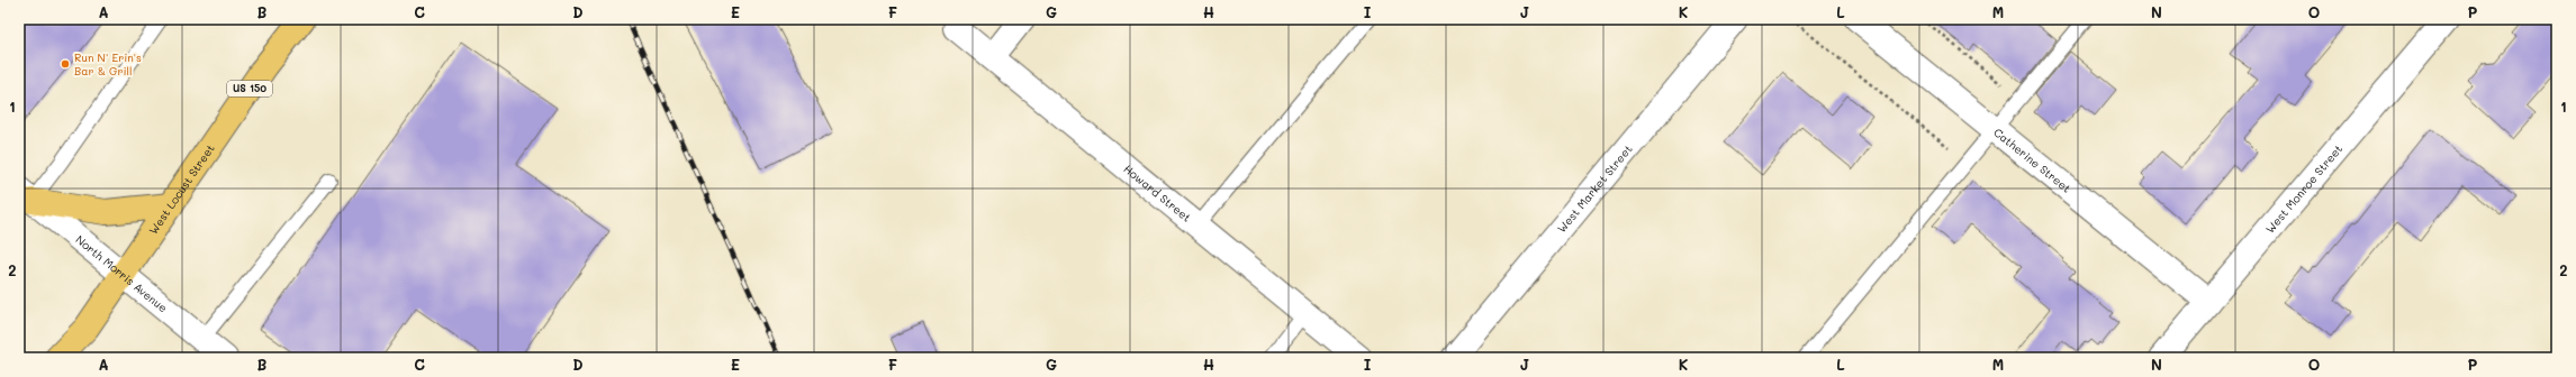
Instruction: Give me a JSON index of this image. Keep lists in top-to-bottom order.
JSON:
{
  "streets": {
    "main road": ["US 150", "West Locust Street"],
    "street": [
      "Catherine Street",
      "West Market Street",
      "West Monroe Street",
      "Howard Street",
      "North Morris Avenue"
    ]
  },
  "crossings": [
    ["Catherine Street", "West Monroe Street"],
    ["West Locust Street", "North Morris Avenue"]
  ],
  "places": ["Run N' Erin's Bar & Grill"],
  "grid": {
    "columns": [
      "A",
      "B",
      "C",
      "D",
      "E",
      "F",
      "G",
      "H",
      "I",
      "J",
      "K",
      "L",
      "M",
      "N",
      "O",
      "P"
    ],
    "rows": ["1", "2"]
  }
}
